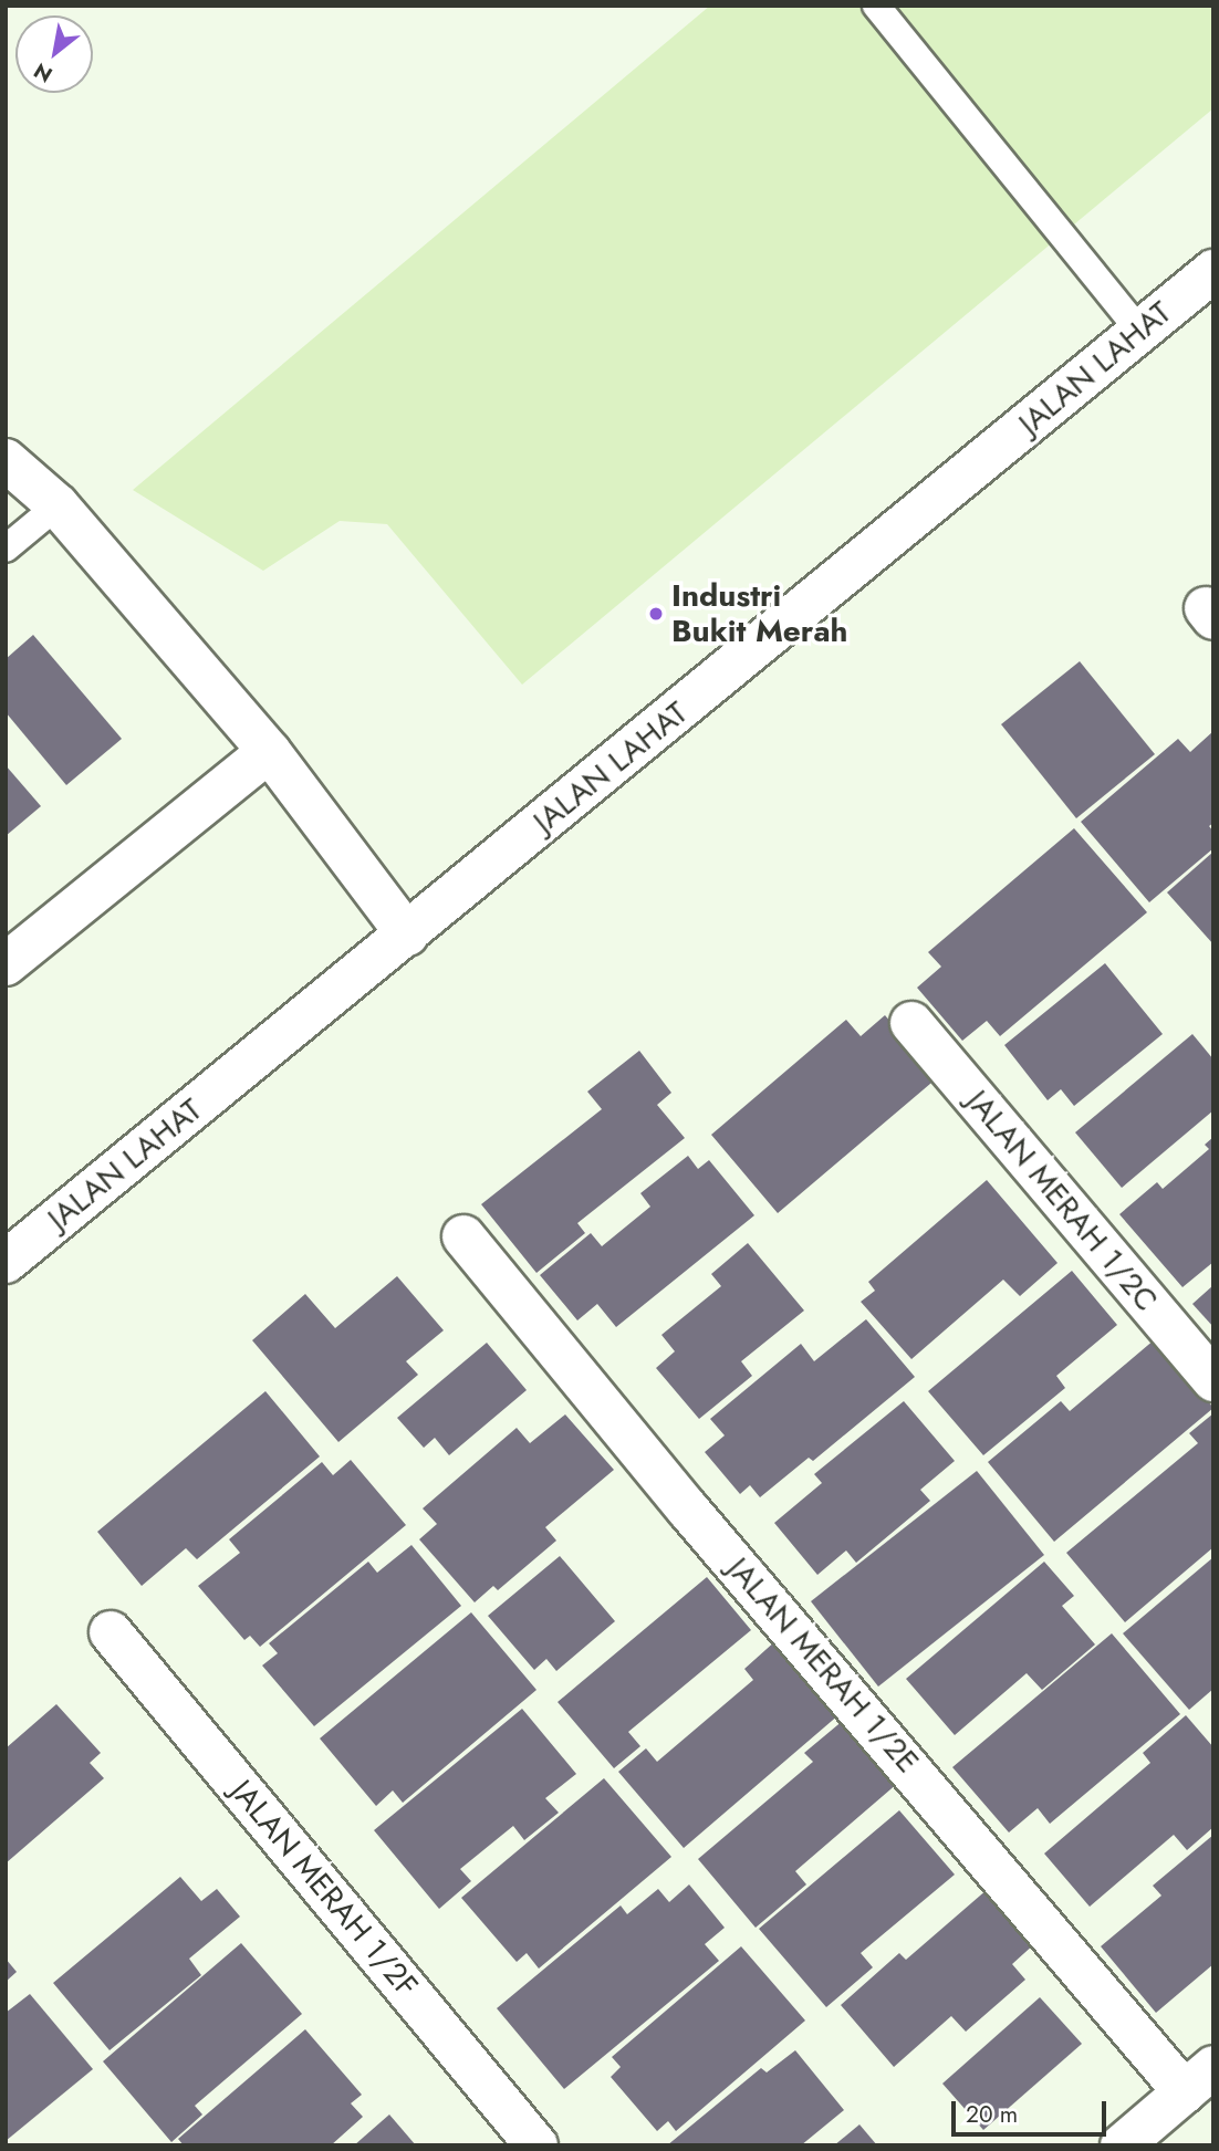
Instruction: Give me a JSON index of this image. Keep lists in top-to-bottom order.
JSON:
{
  "streets": {
    "street": [
      "JALAN LAHAT",
      "JALAN MERAH 1/2C",
      "JALAN MERAH 1/2E",
      "JALAN MERAH 1/2F"
    ]
  },
  "places": ["Industri Bukit Merah"],
  "scale_bar": "20 m",
  "north": "bottom left"
}
